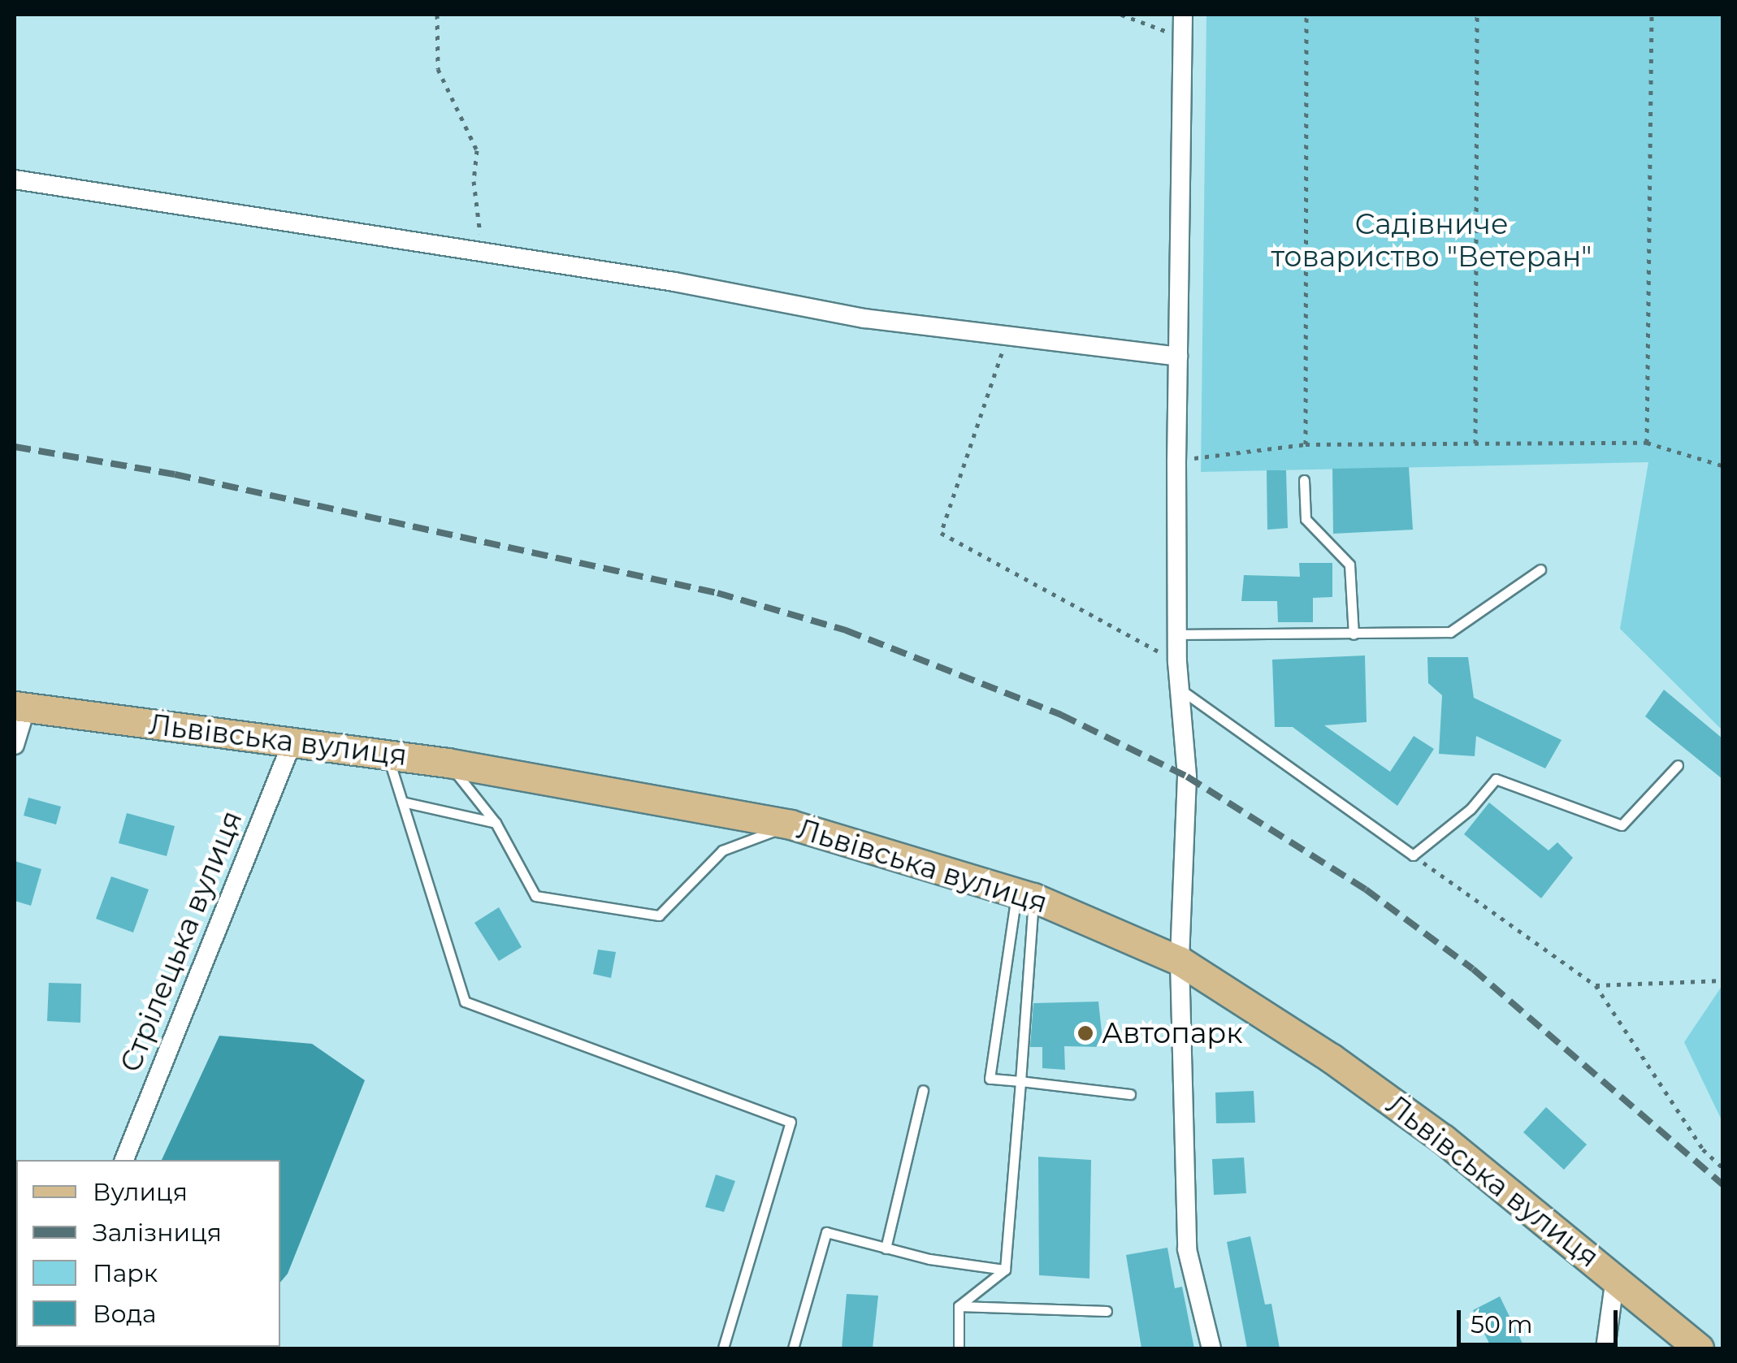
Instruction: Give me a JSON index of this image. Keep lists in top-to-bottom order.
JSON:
{
  "streets": {
    "main road": ["Львівська вулиця"],
    "street": ["Стрілецька вулиця"]
  },
  "crossings": [
    ["Львівська вулиця", "Стрілецька вулиця"]
  ],
  "parks": ["Садівниче товариство \"Ветеран\""],
  "places": ["Автопарк"],
  "legend": [
    "Вулиця",
    "Залізниця",
    "Парк",
    "Вода"
  ],
  "scale_bar": "50 m"
}
